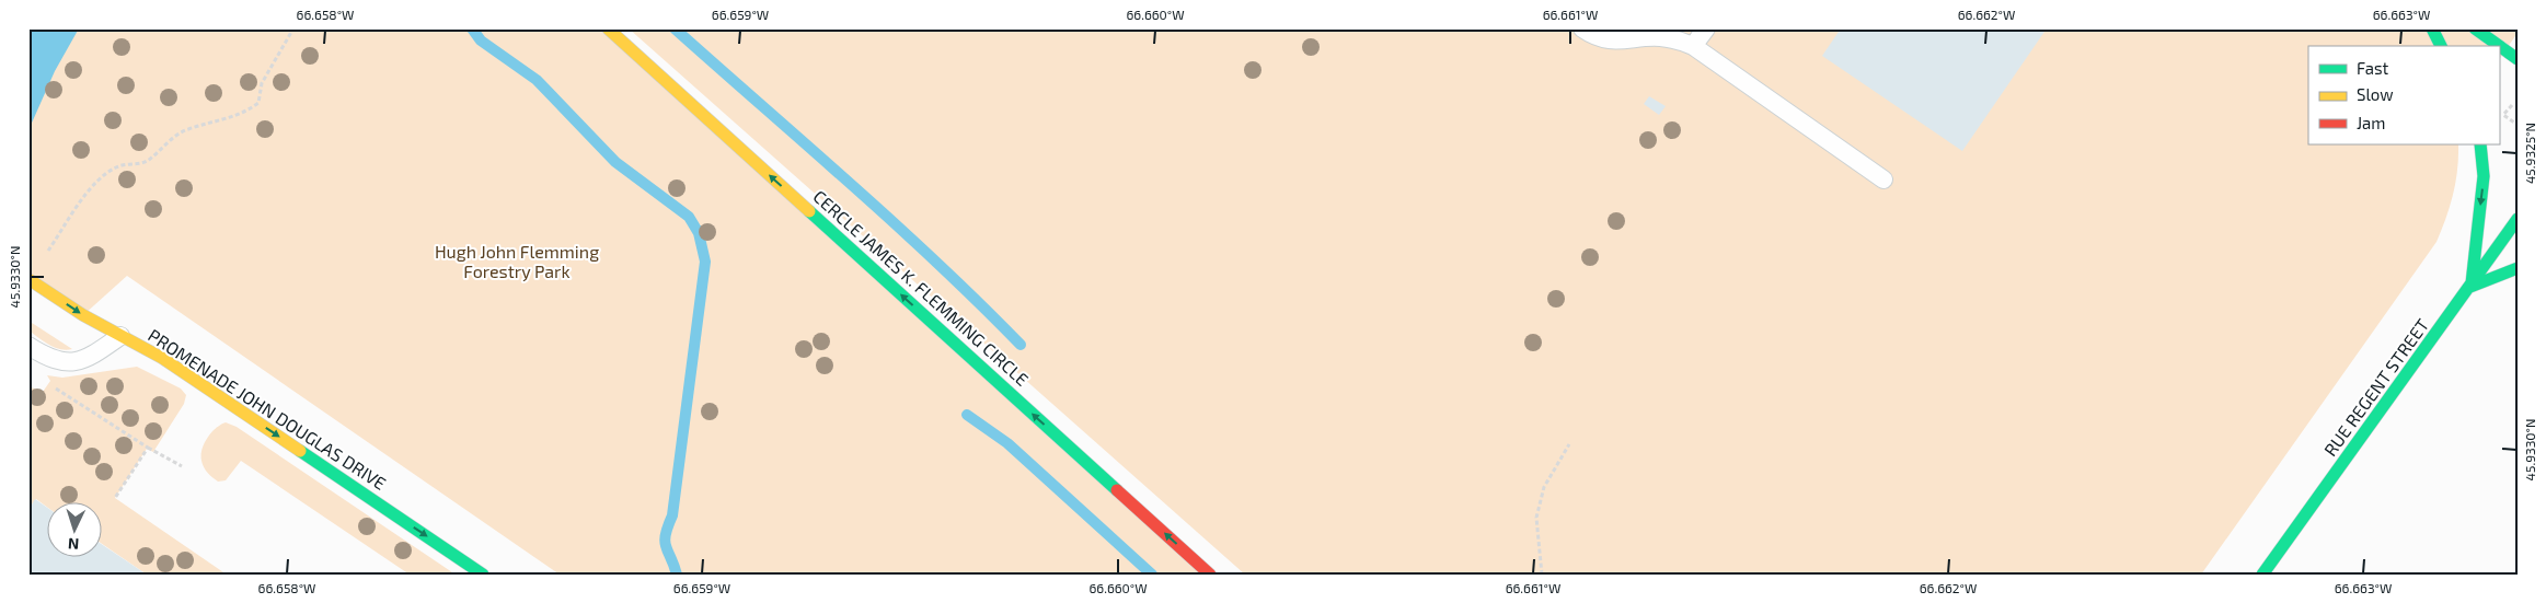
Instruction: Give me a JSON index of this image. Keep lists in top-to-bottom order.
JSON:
{
  "streets": {
    "street": ["CERCLE JAMES K. FLEMMING CIRCLE", "RUE REGENT STREET", "PROMENADE JOHN DOUGLAS DRIVE"]
  },
  "one_way": ["CERCLE JAMES K. FLEMMING CIRCLE", "PROMENADE JOHN DOUGLAS DRIVE"],
  "parks": ["Hugh John Flemming Forestry Park"],
  "legend": ["Fast", "Slow", "Jam"],
  "north": "bottom",
  "coordinates": [
    "66.658°W",
    "66.659°W",
    "66.660°W",
    "66.661°W",
    "66.662°W",
    "66.663°W",
    "45.9325°N",
    "45.9330°N"
  ]
}
